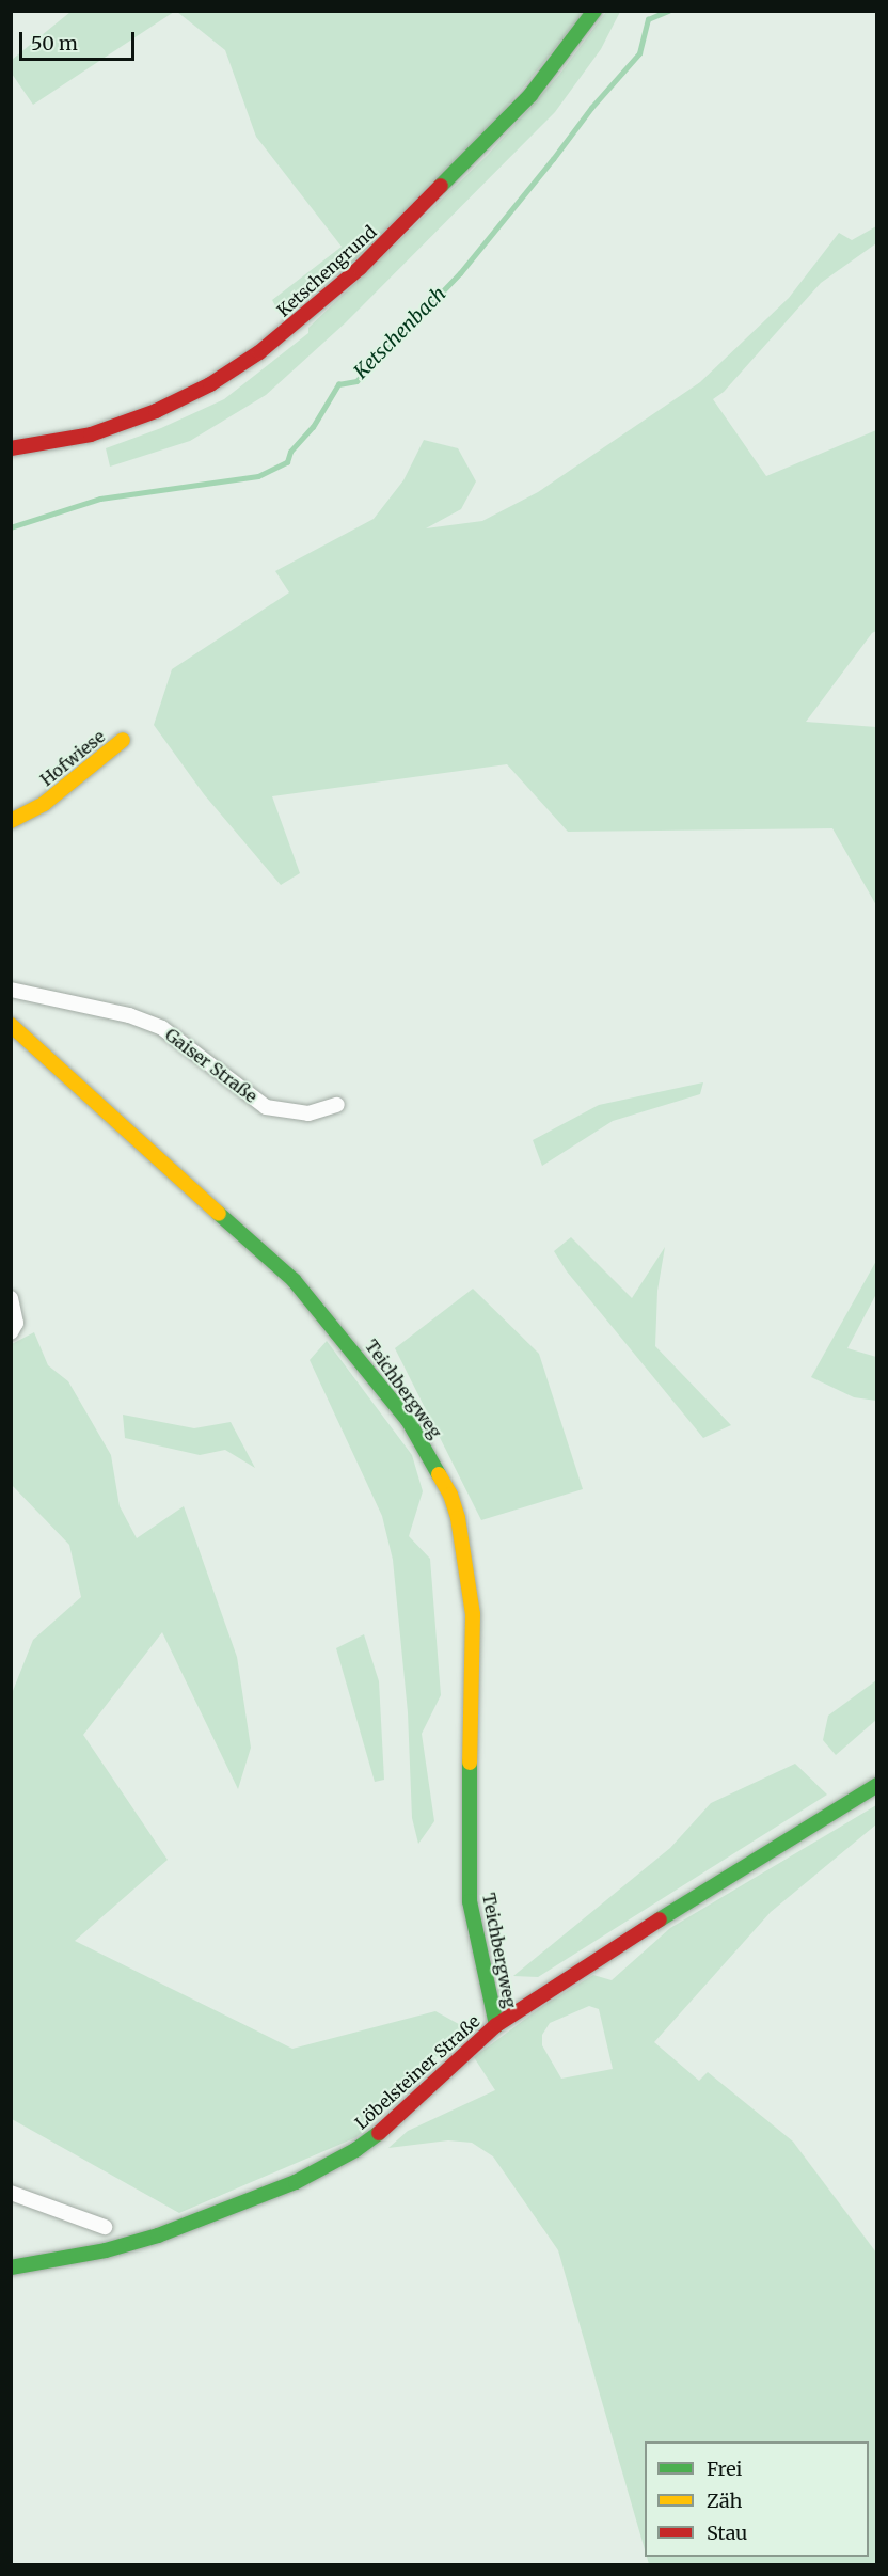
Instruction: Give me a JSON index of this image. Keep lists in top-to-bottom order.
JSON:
{
  "streets": {
    "street": [
      "Ketschengrund",
      "Hofwiese",
      "Gaiser Straße",
      "Teichbergweg",
      "Löbelsteiner Straße"
    ]
  },
  "crossings": [
    ["Teichbergweg", "Löbelsteiner Straße"]
  ],
  "water": ["Ketschenbach"],
  "legend": ["Frei", "Zäh", "Stau"],
  "scale_bar": "50 m"
}
